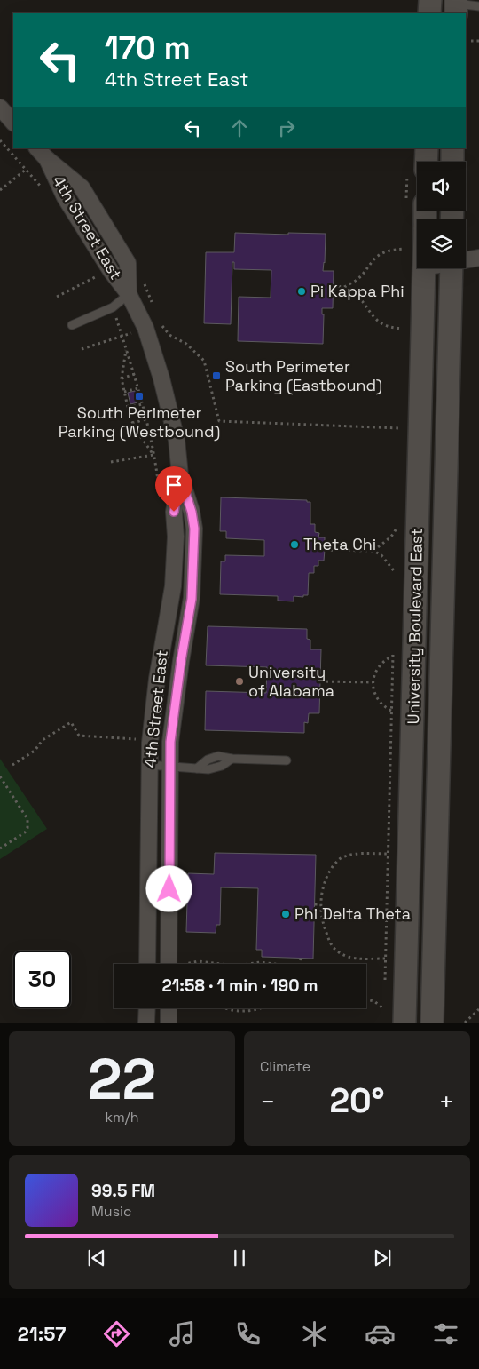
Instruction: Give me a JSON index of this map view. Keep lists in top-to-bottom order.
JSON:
{
  "streets": {
    "main road": ["University Boulevard East"],
    "street": ["4th Street East"]
  },
  "places": {
    "other": [
      "Pi Kappa Phi",
      "Theta Chi",
      "University of Alabama",
      "Phi Delta Theta"
    ],
    "transit": ["South Perimeter Parking (Eastbound)", "South Perimeter Parking (Westbound)"]
  },
  "page": {
    "turn": ["170 m", "4th Street East"],
    "limit": "30",
    "trip": "21:58 · 1 min · 190 m",
    "tile": [
      ["22", "km/h"],
      "Climate"
    ],
    "heat": ["−", "20°", "+"],
    "song": ["99.5 FM", "Music"],
    "tabs": "21:57"
  }
}
